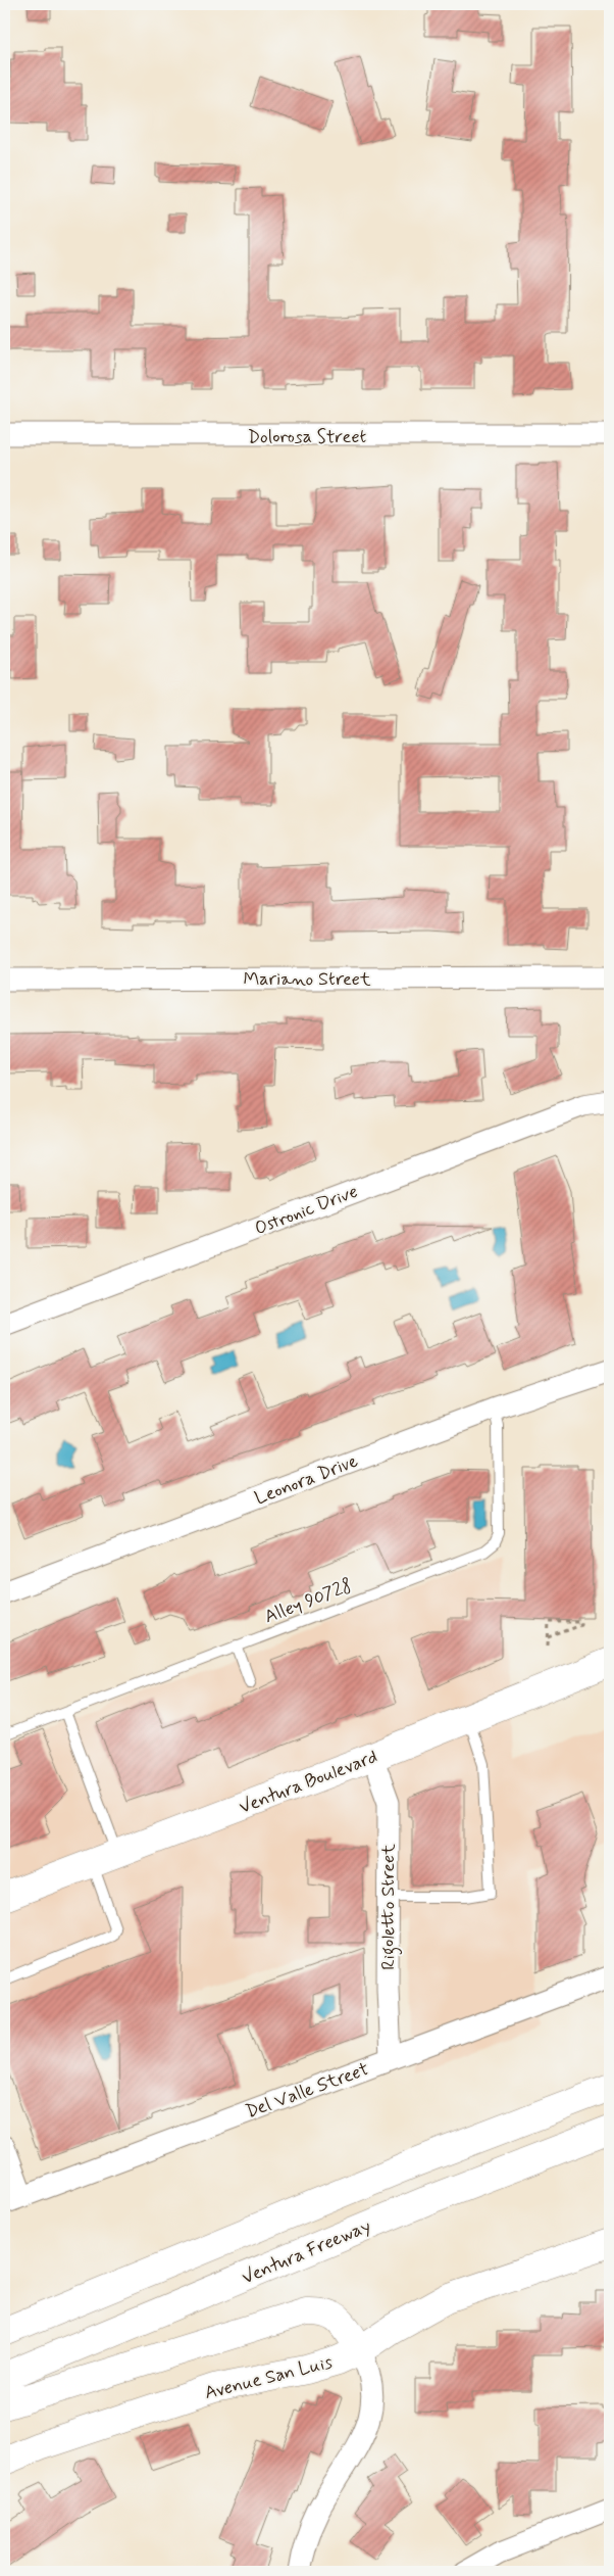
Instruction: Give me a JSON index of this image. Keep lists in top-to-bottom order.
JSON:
{
  "streets": {
    "main road": ["Ventura Boulevard", "Ventura Freeway", "Avenue San Luis"],
    "street": [
      "Dolorosa Street",
      "Mariano Street",
      "Ostronic Drive",
      "Leonora Drive",
      "Rigoletto Street",
      "Del Valle Street"
    ],
    "lane": ["Alley 90728"]
  },
  "crossings": [
    ["Leonora Drive", "Alley 90728"],
    ["Ventura Boulevard", "Rigoletto Street"],
    ["Rigoletto Street", "Del Valle Street"]
  ]
}
